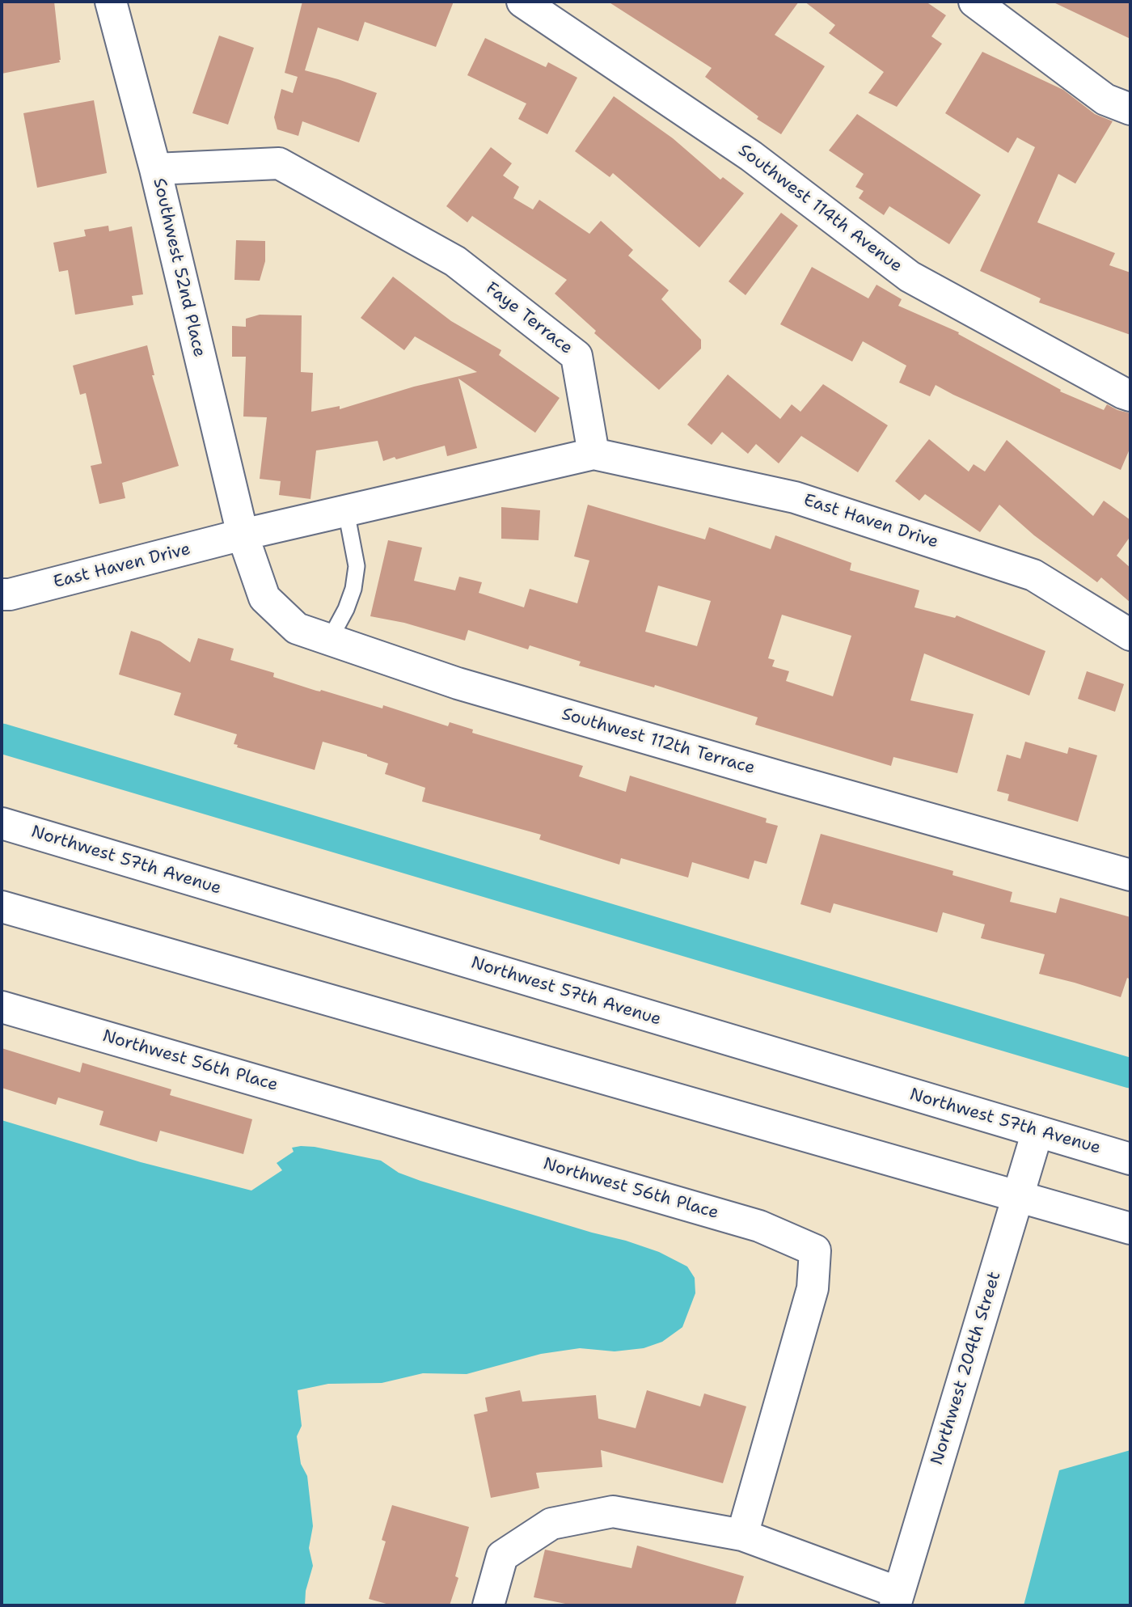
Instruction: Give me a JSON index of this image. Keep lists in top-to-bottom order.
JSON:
{
  "streets": {
    "street": [
      "Southwest 114th Avenue",
      "Southwest 52nd Place",
      "Faye Terrace",
      "East Haven Drive",
      "Southwest 112th Terrace",
      "Northwest 57th Avenue",
      "Northwest 56th Place",
      "Northwest 204th Street"
    ]
  },
  "crossings": [
    ["Southwest 52nd Place", "Faye Terrace"],
    ["Southwest 52nd Place", "East Haven Drive"],
    ["Southwest 52nd Place", "Southwest 112th Terrace"],
    ["Faye Terrace", "East Haven Drive"],
    ["East Haven Drive", "Southwest 112th Terrace"],
    ["Northwest 57th Avenue", "Northwest 204th Street"]
  ]
}
